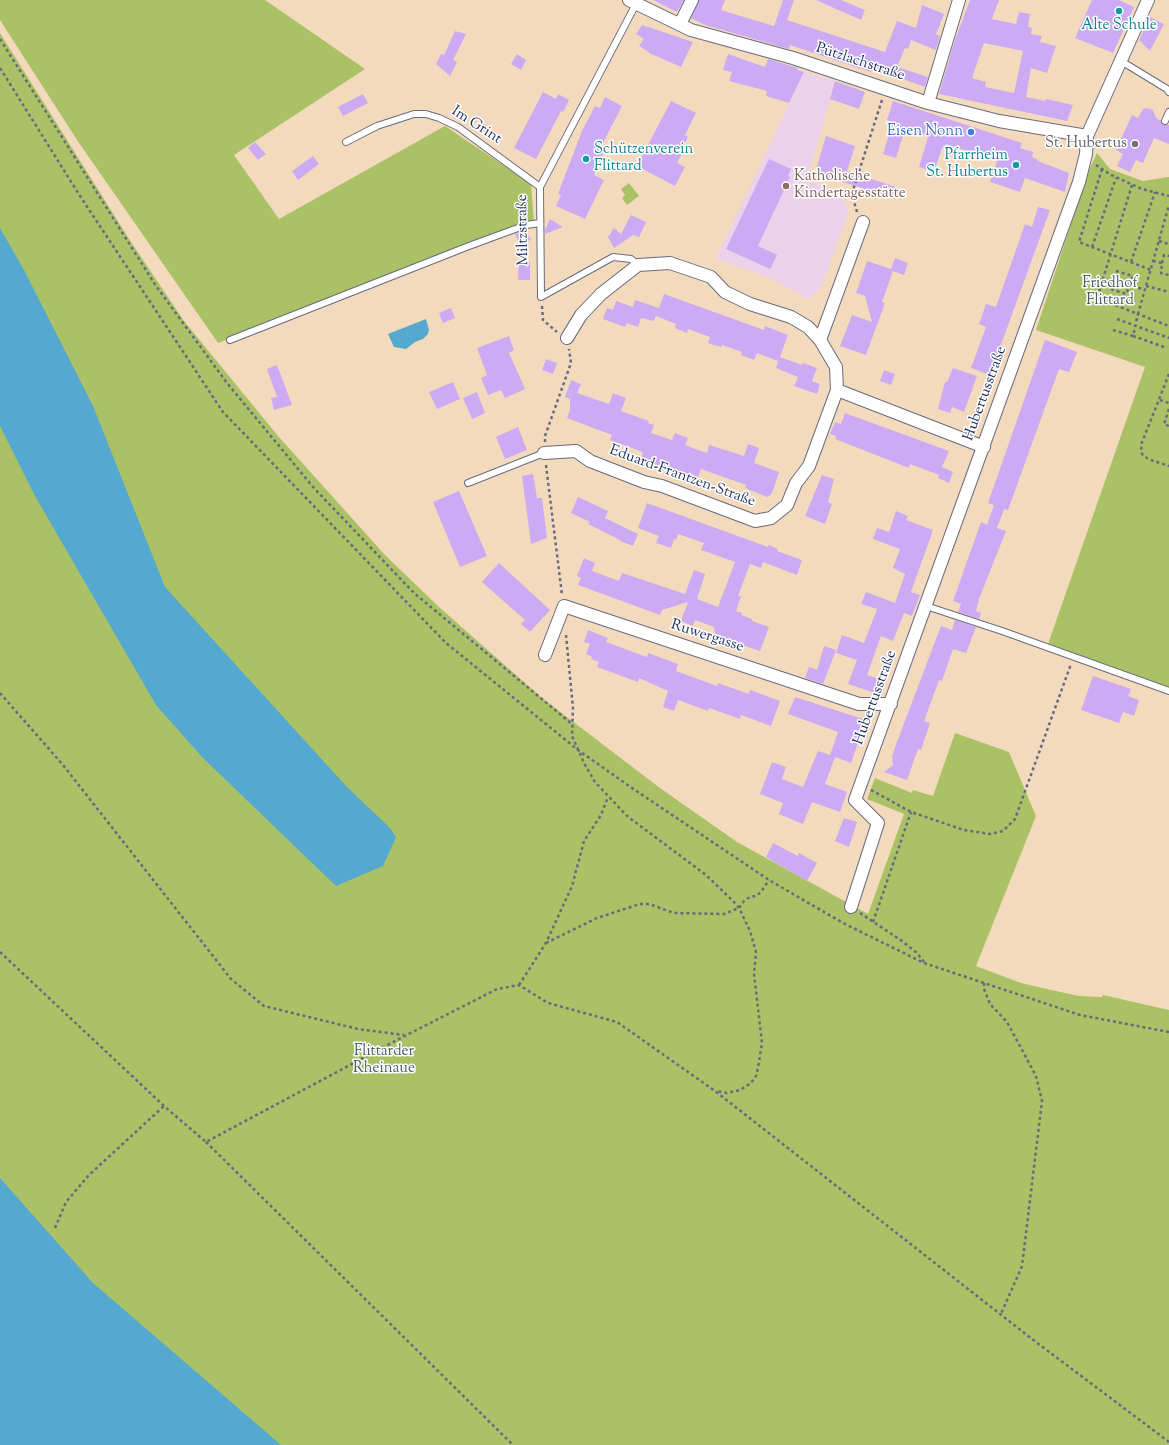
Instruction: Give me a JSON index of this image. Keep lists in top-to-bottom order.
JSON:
{
  "streets": {
    "street": [
      "Pützlachstraße",
      "Hubertusstraße",
      "Eduard-Frantzen-Straße",
      "Ruwergasse"
    ],
    "lane": ["Im Grint", "Miltzstraße"]
  },
  "crossings": [
    ["Pützlachstraße", "Miltzstraße"],
    ["Pützlachstraße", "Hubertusstraße"],
    ["Im Grint", "Miltzstraße"],
    ["Hubertusstraße", "Ruwergasse"]
  ],
  "parks": ["Friedhof Flittard", "Flittarder Rheinaue"],
  "places": [
    "Alte Schule",
    "Eisen Nonn",
    "St. Hubertus",
    "Schützenverein Flittard",
    "Pfarrheim St. Hubertus",
    "Katholische Kindertagesstätte"
  ]
}
